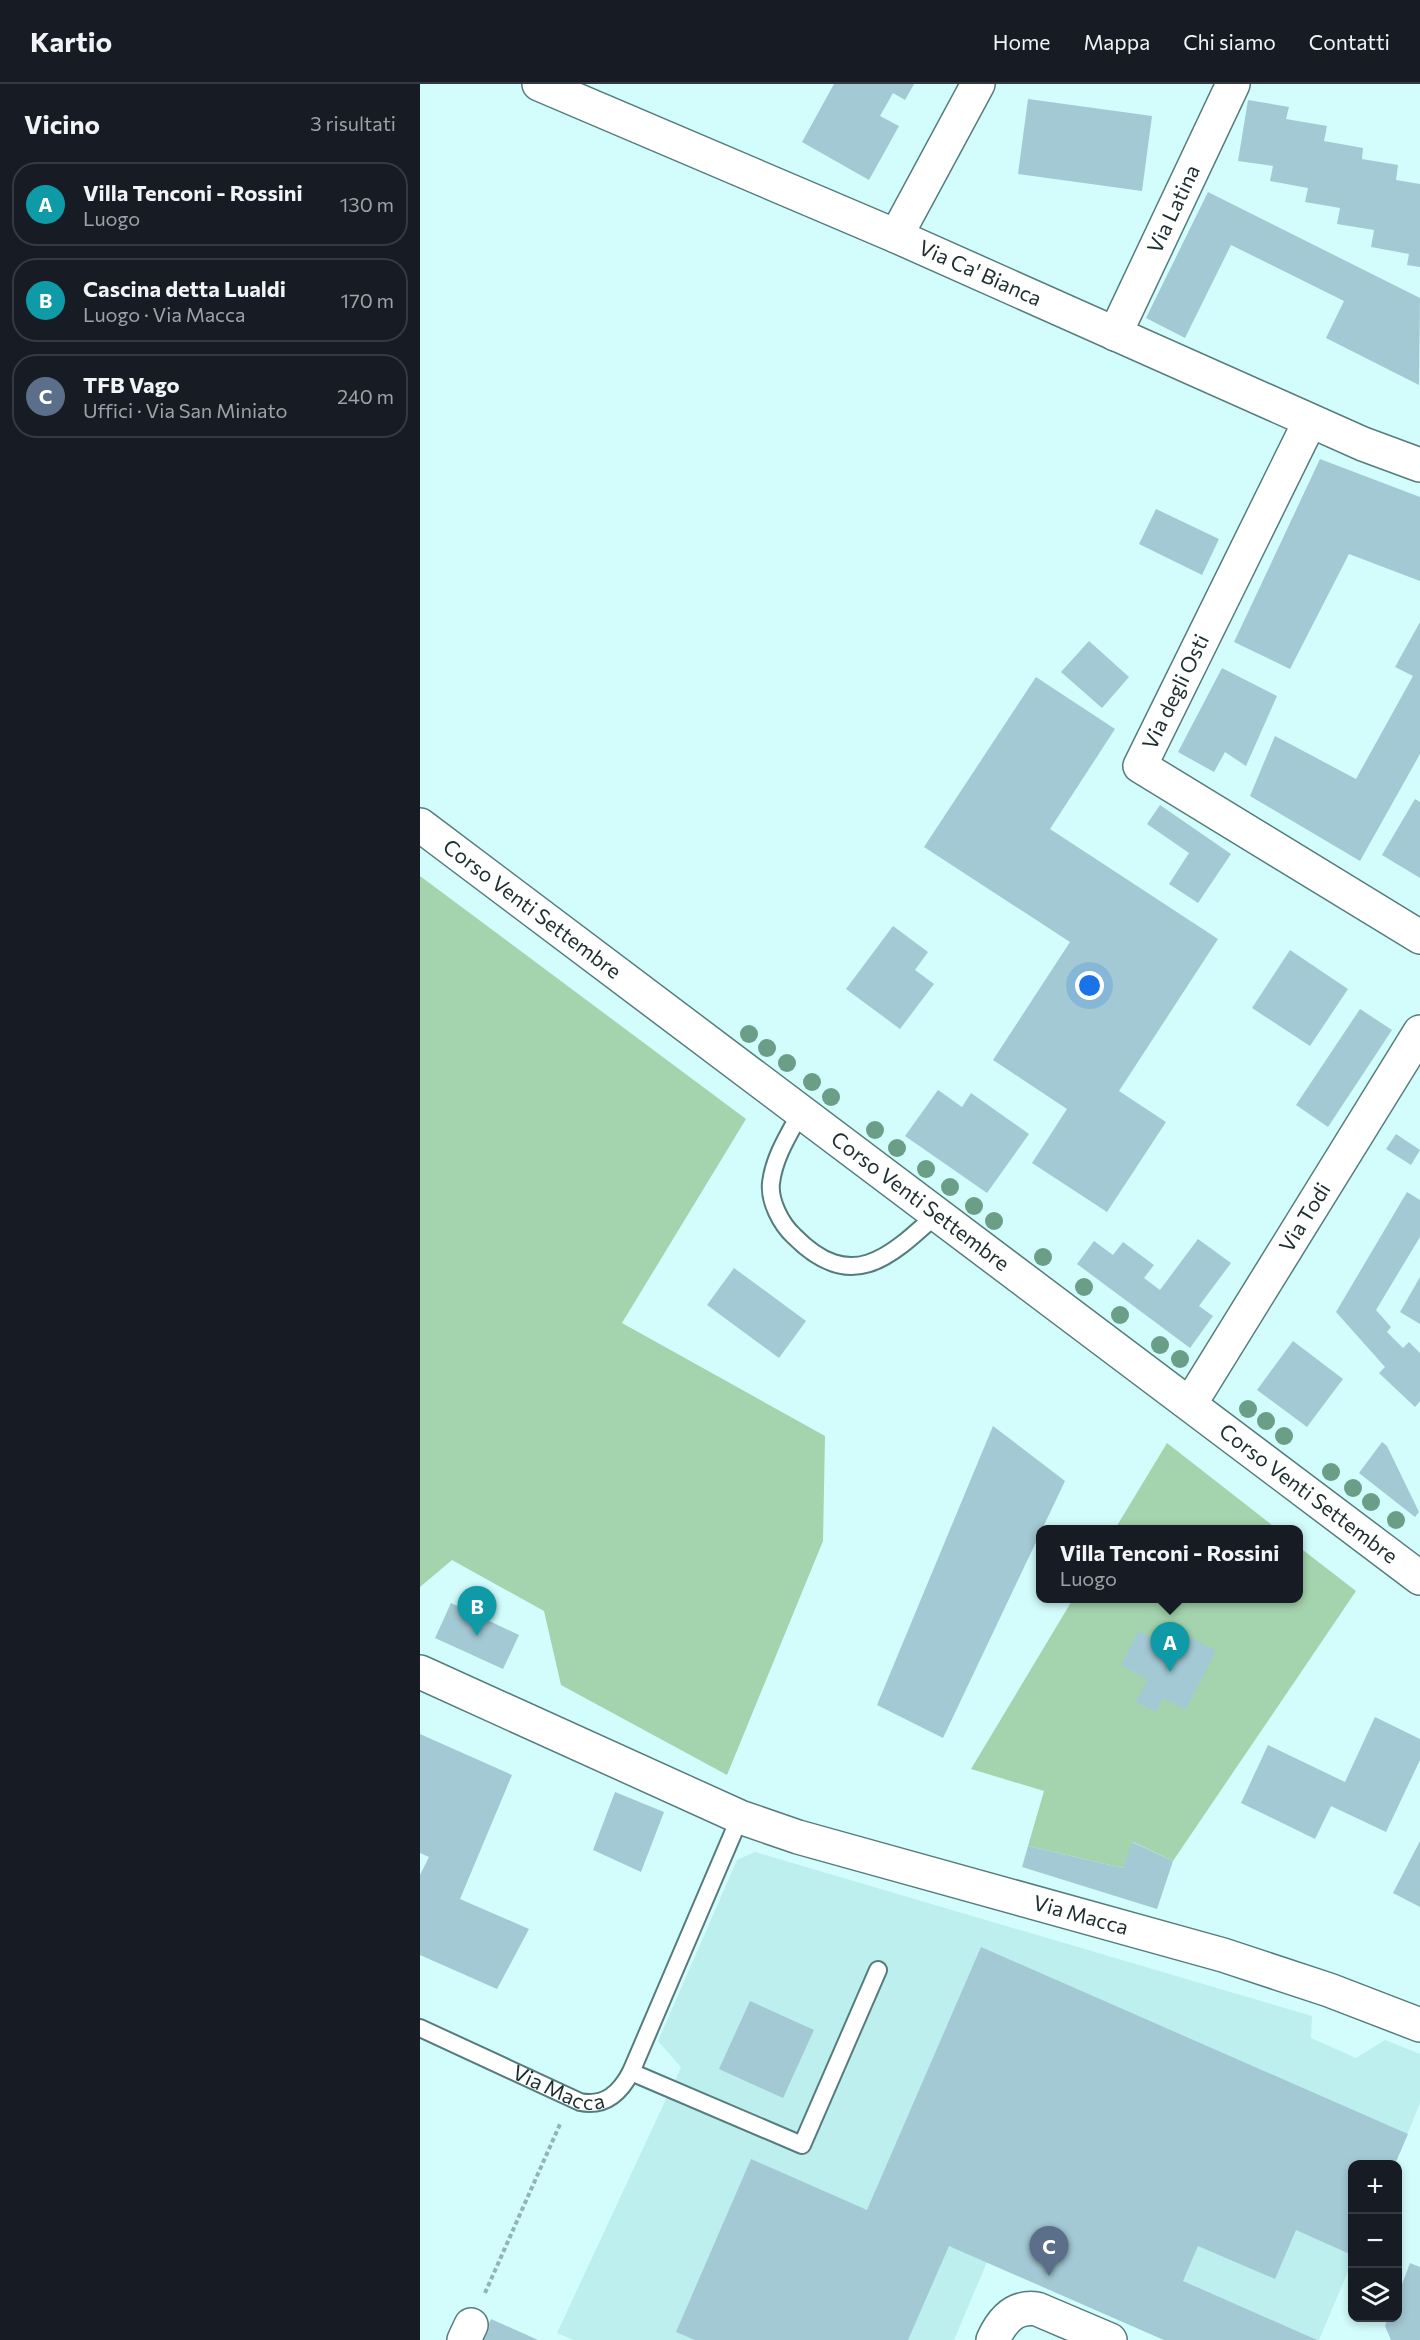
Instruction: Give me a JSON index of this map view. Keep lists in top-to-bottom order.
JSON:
{
  "streets": {
    "street": [
      "Via Latina",
      "Via Ca' Bianca",
      "Via degli Osti",
      "Corso Venti Settembre",
      "Via Todi",
      "Via Macca"
    ]
  },
  "crossings": [
    ["Via Latina", "Via Ca' Bianca"],
    ["Via Ca' Bianca", "Via degli Osti"],
    ["Corso Venti Settembre", "Via Todi"]
  ],
  "page": {
    "header": "Kartio",
    "nav": [
      "Home",
      "Mappa",
      "Chi siamo",
      "Contatti"
    ],
    "heading": ["Vicino", "3 risultati"],
    "list": [
      {
        "mark": "A",
        "name": "Villa Tenconi - Rossini",
        "note": "Luogo",
        "value": "130 m"
      },
      {
        "mark": "B",
        "name": "Cascina detta Lualdi",
        "note": "Luogo · Via Macca",
        "value": "170 m"
      },
      {
        "mark": "C",
        "name": "TFB Vago",
        "note": "Uffici · Via San Miniato",
        "value": "240 m"
      }
    ],
    "popup": ["Villa Tenconi - Rossini", "Luogo"],
    "pins": ["B", "A", "C"],
    "map_buttons": ["+", "−"]
  }
}
